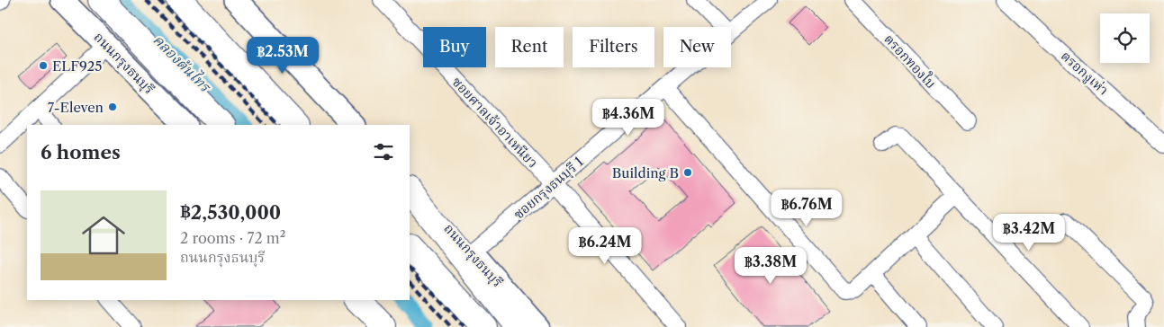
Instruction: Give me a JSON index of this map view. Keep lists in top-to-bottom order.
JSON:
{
  "streets": {
    "main road": ["ถนนกรุงธนบุรี"],
    "street": [
      "ตรอกทองใบ",
      "ตรอกงูเห่า",
      "ซอยศาลเจ้าอาเหนียว",
      "ซอยกรุงธนบุรี 1"
    ]
  },
  "crossings": [
    ["ถนนกรุงธนบุรี", "ซอยกรุงธนบุรี 1"],
    ["ซอยศาลเจ้าอาเหนียว", "ซอยกรุงธนบุรี 1"]
  ],
  "water": ["คลองต้นไทร"],
  "places": ["ELF925", "7-Eleven", "Building B"],
  "page": {
    "chip": [
      "Buy",
      "Rent",
      "Filters",
      "New"
    ],
    "price": [
      "฿2.53M",
      "฿4.36M",
      "฿6.76M",
      "฿3.42M",
      "฿6.24M",
      "฿3.38M"
    ],
    "heading": "6 homes",
    "list": [
      {
        "name": "฿2,530,000",
        "note": "2 rooms · 72 m² · ถนนกรุงธนบุรี"
      }
    ]
  }
}
